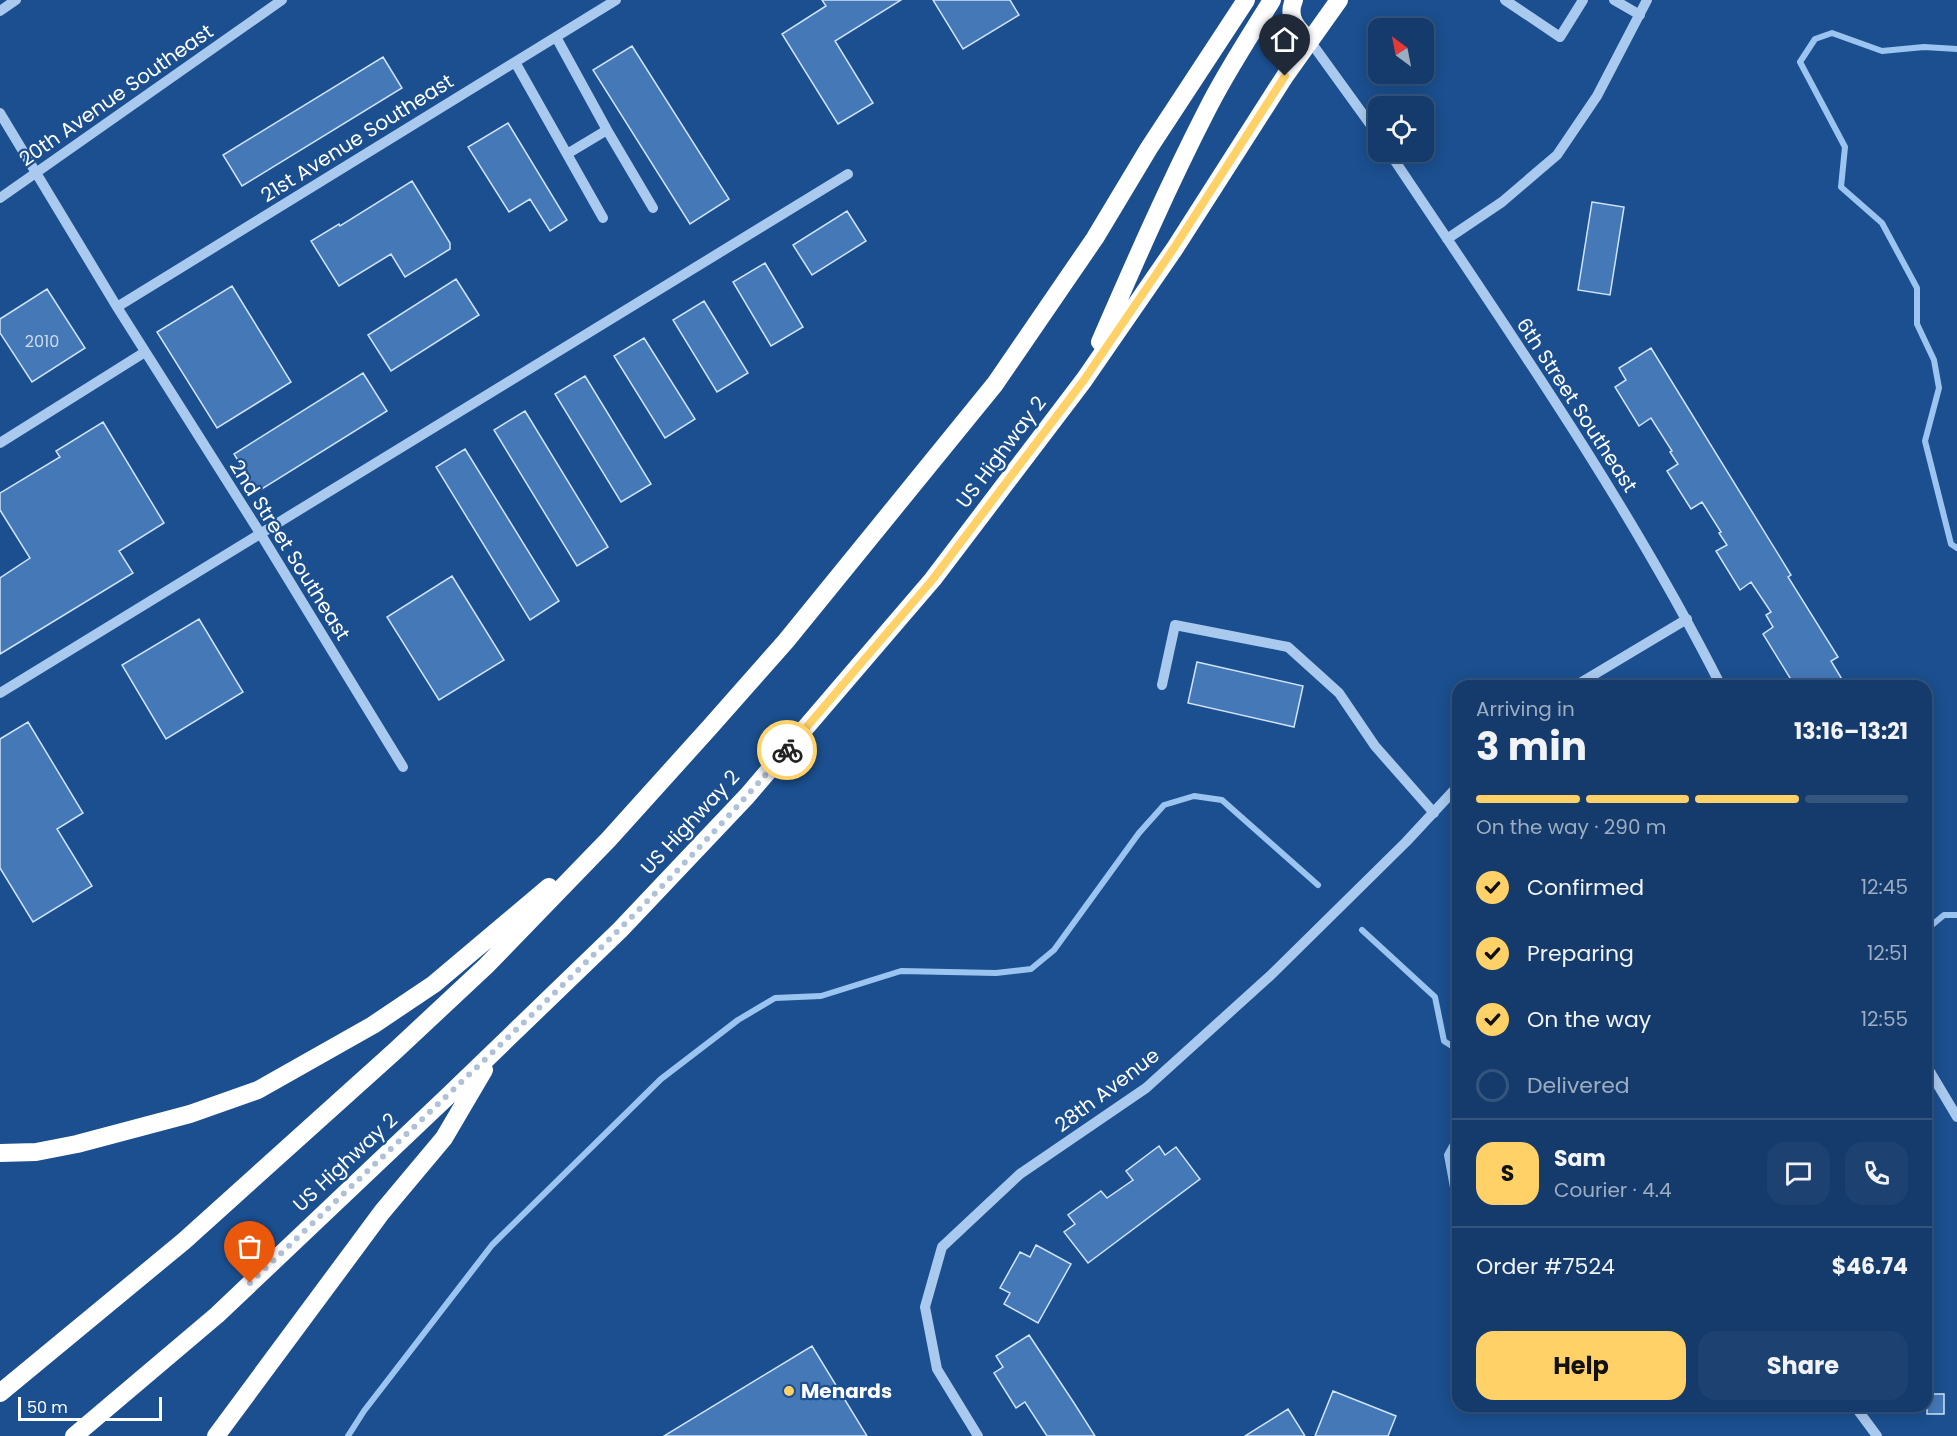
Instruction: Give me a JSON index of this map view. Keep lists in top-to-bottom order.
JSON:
{
  "streets": {
    "highway": ["US Highway 2"],
    "street": [
      "20th Avenue Southeast",
      "21st Avenue Southeast",
      "6th Street Southeast",
      "2nd Street Southeast",
      "28th Avenue"
    ]
  },
  "crossings": [
    ["21st Avenue Southeast", "2nd Street Southeast"]
  ],
  "places": ["Menards"],
  "house_numbers": ["2010"],
  "scale_bar": "50 m",
  "north": "top left",
  "page": {
    "heading": ["3 min", "Arriving in", "13:16–13:21"],
    "panel": [
      "Sam",
      "Courier · 4.4",
      "Order #7524",
      "$46.74"
    ],
    "bar": "On the way · 290 m",
    "list": [
      ["Confirmed", "12:45"],
      ["Preparing", "12:51"],
      ["On the way", "12:55"],
      "Delivered"
    ],
    "round": "S",
    "buttons": ["Help", "Share"],
    "scale": "50 m"
  }
}
